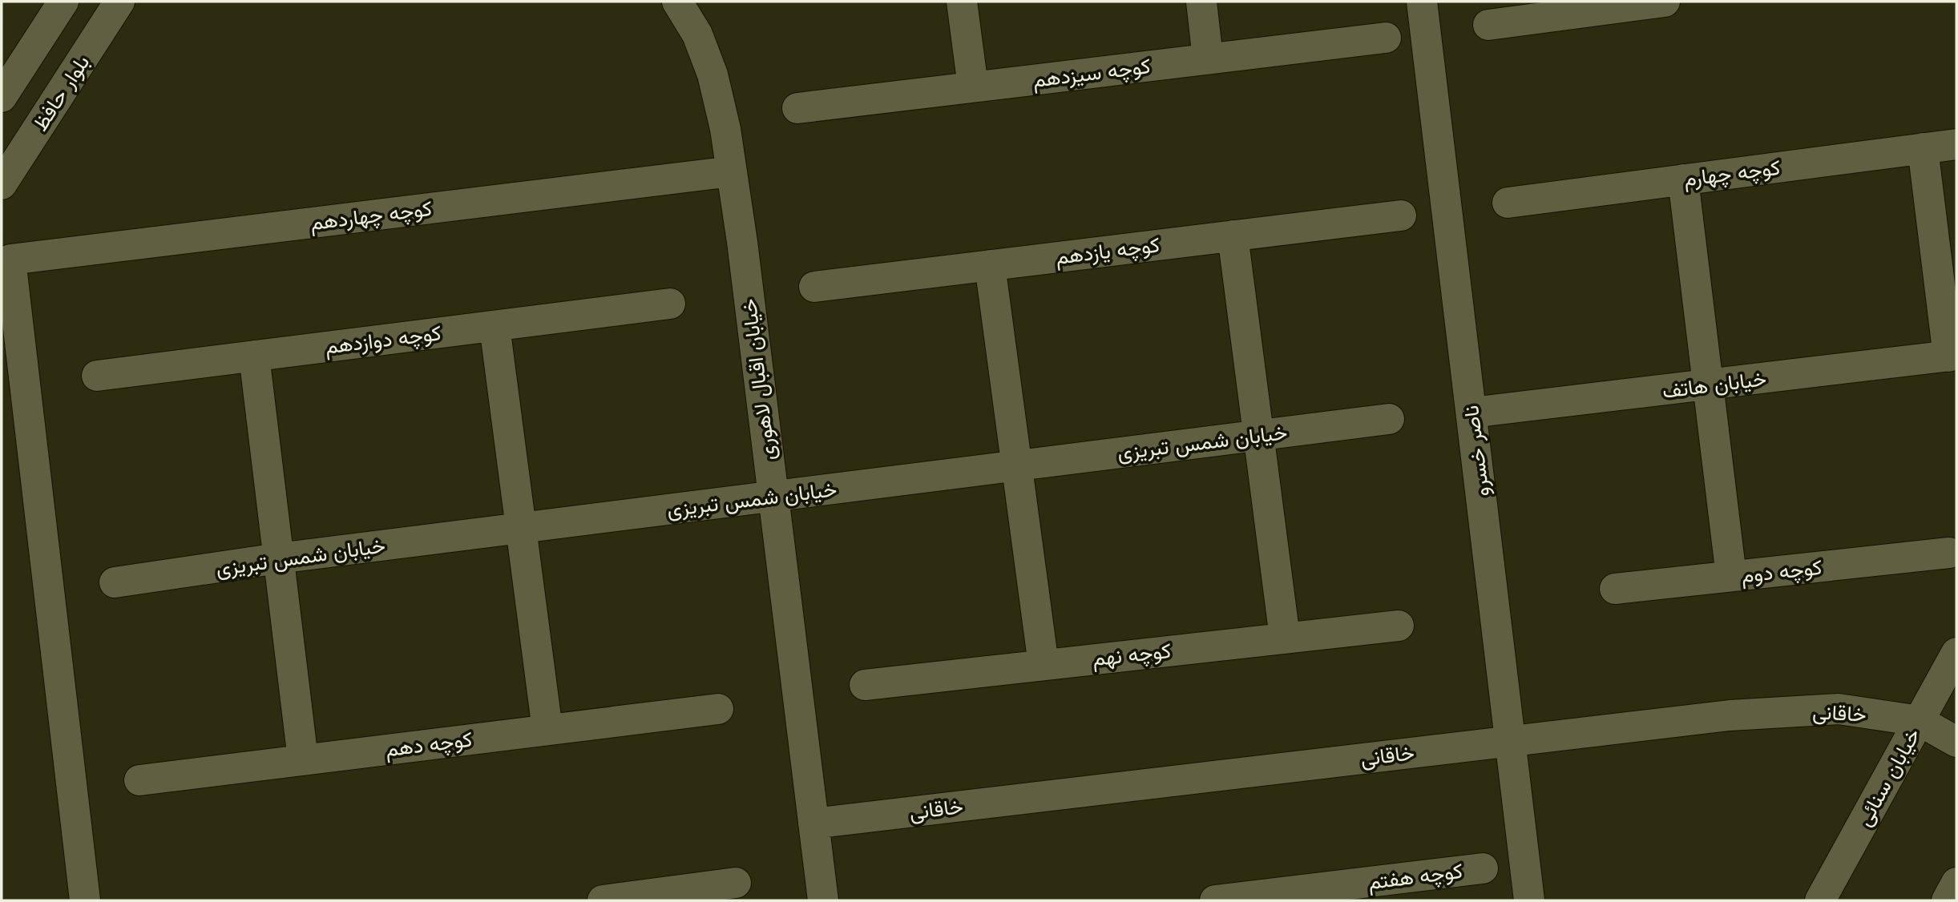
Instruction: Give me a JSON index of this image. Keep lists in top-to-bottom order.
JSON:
{
  "streets": {
    "street": [
      "کوچه سیزدهم",
      "بلوار حافظ",
      "کوچه چهارم",
      "کوچه چهاردهم",
      "کوچه یازدهم",
      "کوچه دوازدهم",
      "خیابان اقبال لاهوری",
      "خیابان هاتف",
      "خیابان شمس تبریزی",
      "ناصر خسرو",
      "کوچه دوم",
      "کوچه نهم",
      "خاقانی",
      "کوچه دهم",
      "خیابان سنائی",
      "کوچه هفتم"
    ]
  },
  "crossings": [
    ["کوچه چهاردهم", "خیابان اقبال لاهوری"],
    ["خیابان اقبال لاهوری", "خیابان شمس تبریزی"],
    ["خیابان اقبال لاهوری", "خاقانی"],
    ["خیابان هاتف", "ناصر خسرو"],
    ["ناصر خسرو", "خاقانی"],
    ["خاقانی", "خیابان سنائی"]
  ]
}
